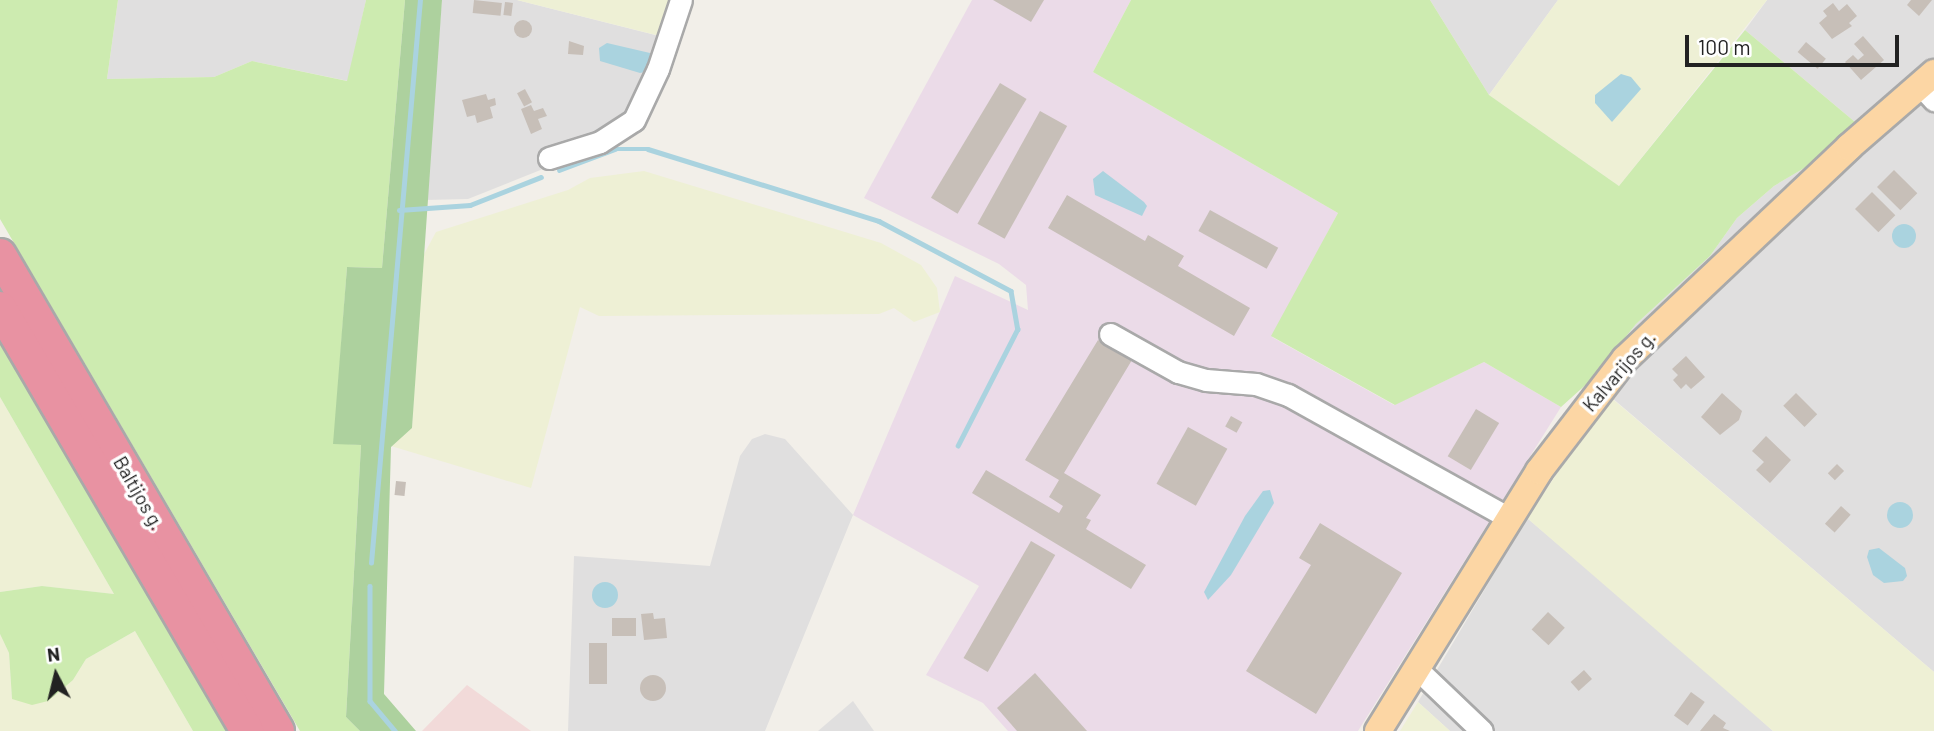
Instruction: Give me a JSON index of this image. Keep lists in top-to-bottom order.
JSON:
{
  "streets": {
    "highway": ["Baltijos g."],
    "main road": ["Kalvarijos g."]
  },
  "scale_bar": "100 m",
  "north": "top"
}
